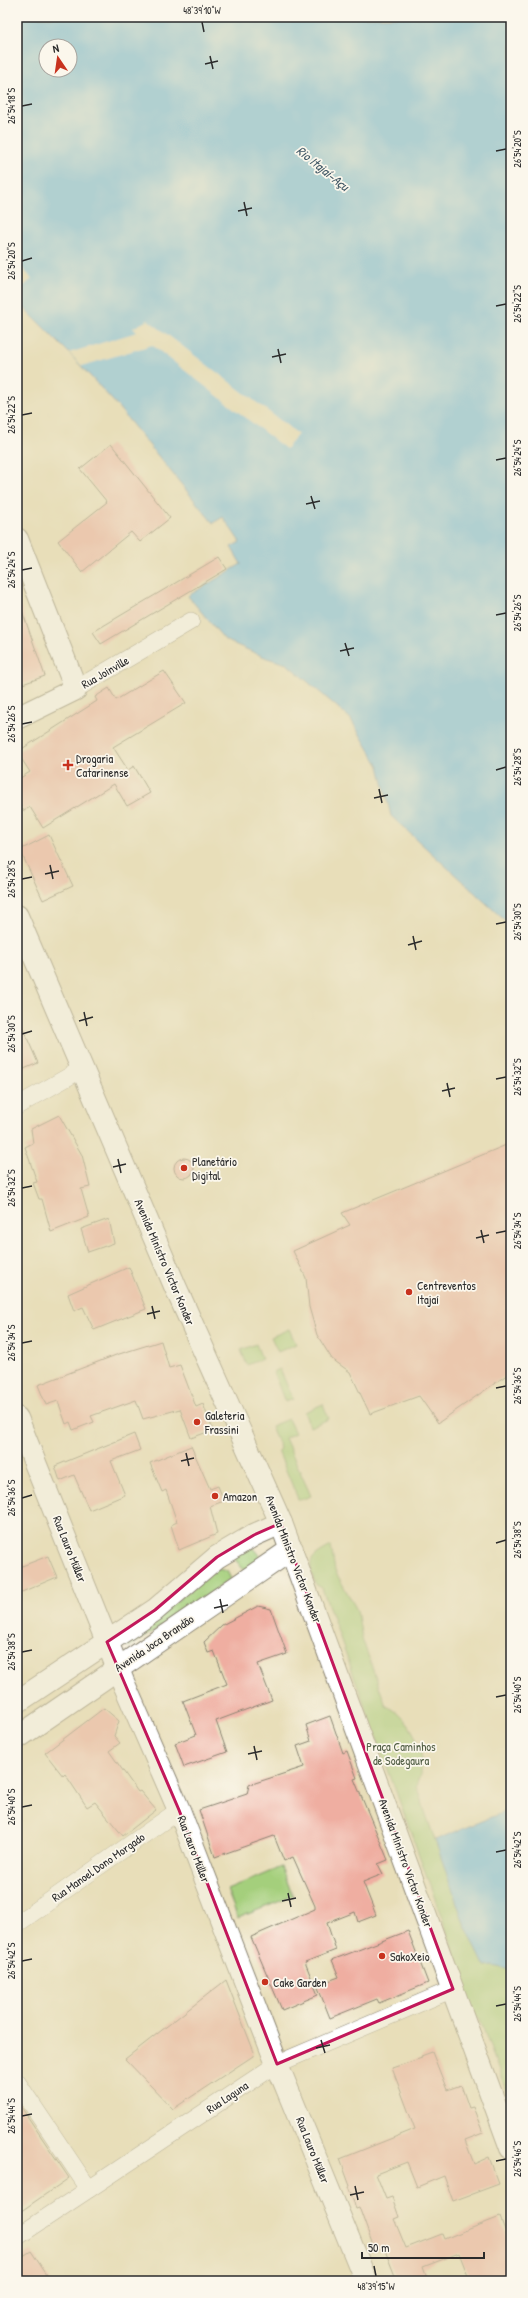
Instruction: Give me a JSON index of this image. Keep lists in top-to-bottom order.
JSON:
{
  "streets": {
    "main road": [
      "Rua Joinville",
      "Avenida Ministro Victor Konder",
      "Rua Lauro Müller",
      "Avenida Joca Brandão"
    ],
    "street": ["Rua Manoel Dono Morgado", "Rua Laguna"]
  },
  "crossings": [
    ["Avenida Ministro Victor Konder", "Avenida Joca Brandão"],
    ["Avenida Ministro Victor Konder", "Rua Laguna"],
    ["Rua Lauro Müller", "Avenida Joca Brandão"],
    ["Rua Lauro Müller", "Rua Manoel Dono Morgado"],
    ["Rua Lauro Müller", "Rua Laguna"]
  ],
  "water": ["Rio Itajaí-Açu"],
  "parks": ["Praça Caminhos de Sodegaura"],
  "places": {
    "health": ["Drogaria Catarinense"],
    "other": [
      "Planetário Digital",
      "Centreventos Itajaí",
      "Galeteria Frassini",
      "Amazon",
      "SakoXeio",
      "Cake Garden"
    ]
  },
  "scale_bar": "50 m",
  "north": "top",
  "coordinates": [
    "48°39'10\"W",
    "26°54'18\"S",
    "26°54'20\"S",
    "26°54'22\"S",
    "26°54'24\"S",
    "26°54'26\"S",
    "26°54'28\"S",
    "26°54'30\"S",
    "26°54'32\"S",
    "26°54'34\"S",
    "26°54'36\"S",
    "26°54'38\"S",
    "26°54'40\"S",
    "26°54'42\"S",
    "26°54'44\"S",
    "26°54'46\"S",
    "48°39'15\"W"
  ]
}
